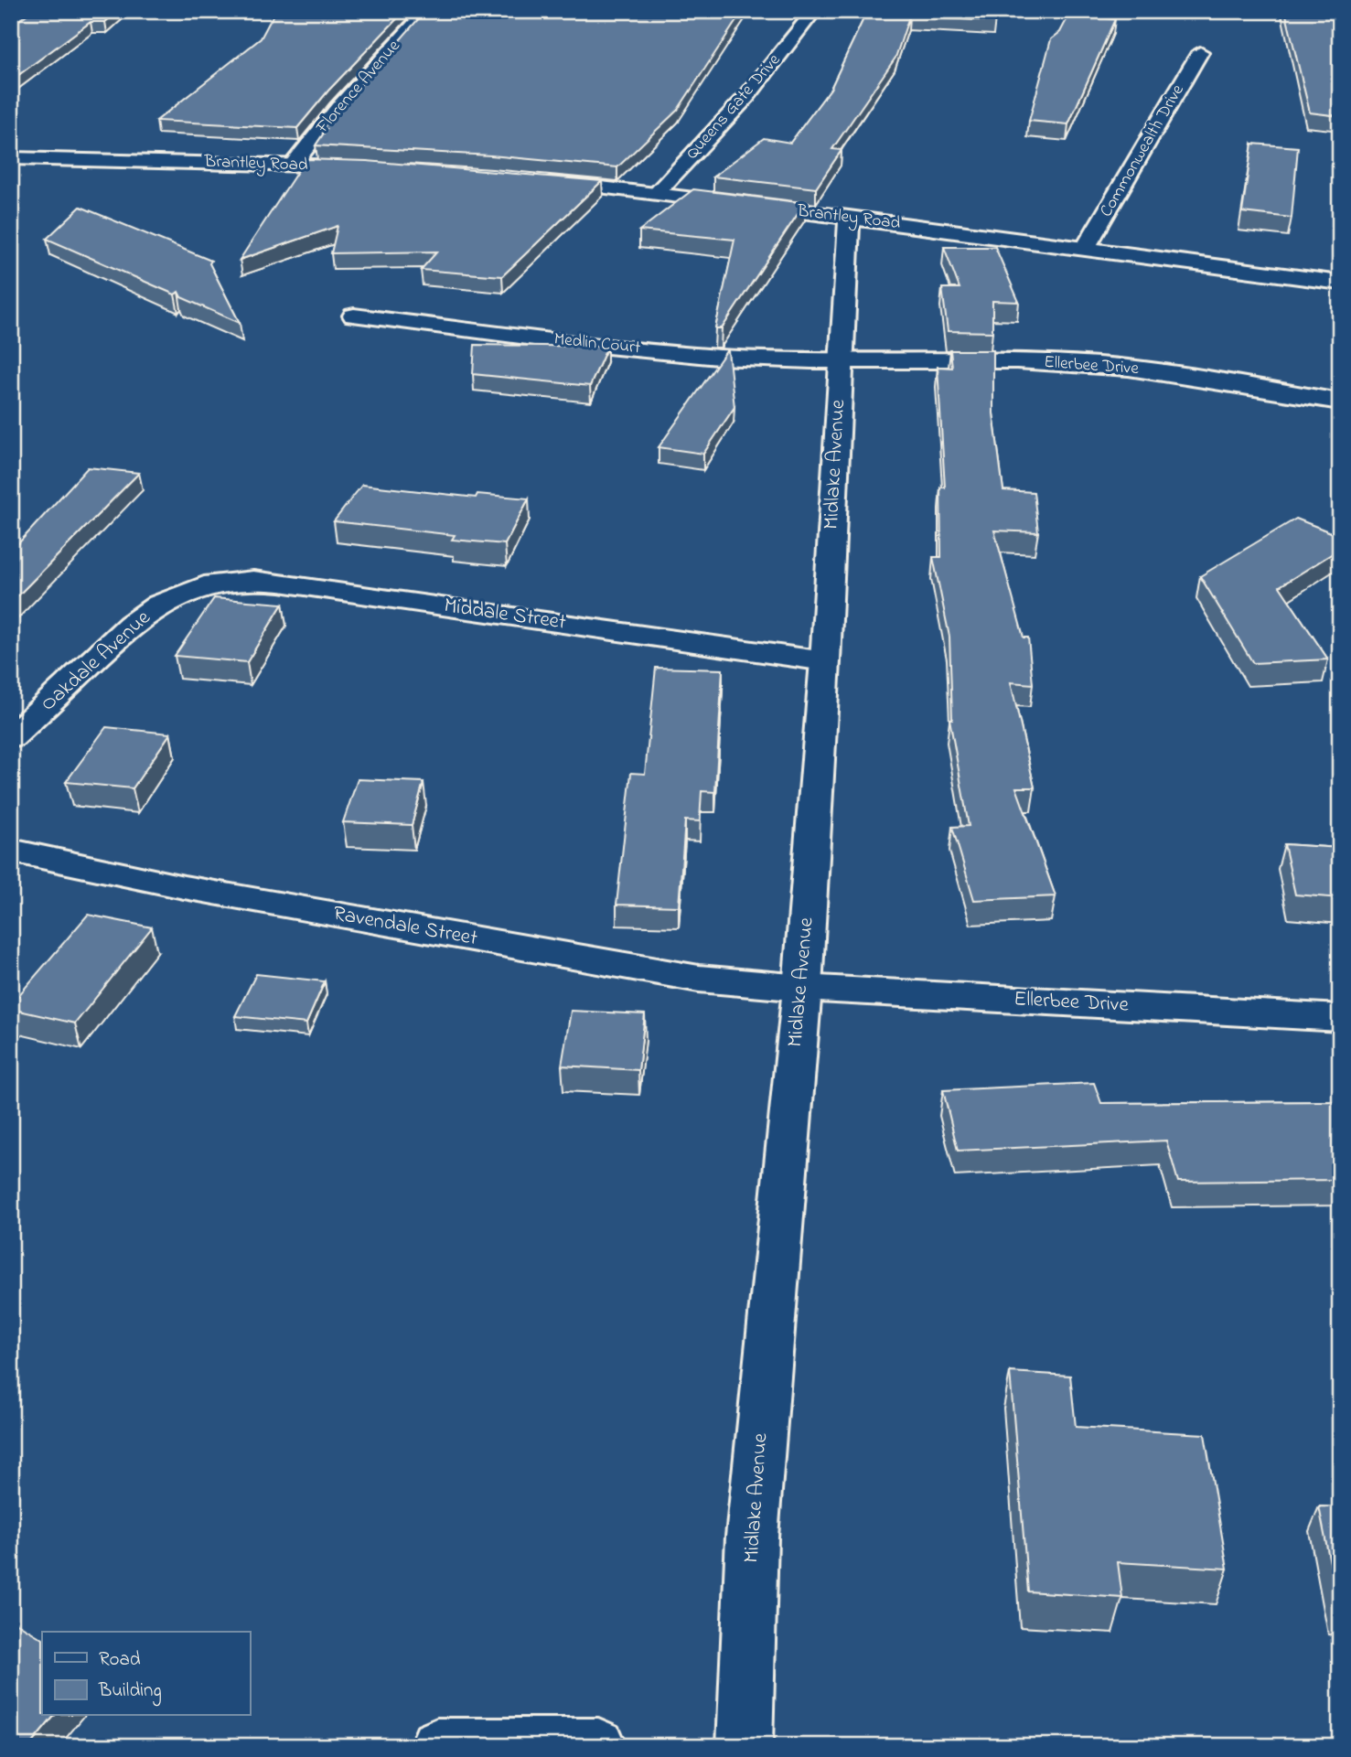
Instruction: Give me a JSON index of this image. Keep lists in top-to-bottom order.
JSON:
{
  "streets": {
    "street": [
      "Florence Avenue",
      "Queens Gate Drive",
      "Commonwealth Drive",
      "Brantley Road",
      "Medlin Court",
      "Ellerbee Drive",
      "Midlake Avenue",
      "Middale Street",
      "Oakdale Avenue",
      "Ravendale Street"
    ]
  },
  "crossings": [
    ["Florence Avenue", "Brantley Road"],
    ["Queens Gate Drive", "Brantley Road"],
    ["Commonwealth Drive", "Brantley Road"],
    ["Brantley Road", "Midlake Avenue"],
    ["Medlin Court", "Ellerbee Drive"],
    ["Medlin Court", "Midlake Avenue"],
    ["Ellerbee Drive", "Midlake Avenue"],
    ["Ellerbee Drive", "Ravendale Street"],
    ["Midlake Avenue", "Middale Street"],
    ["Midlake Avenue", "Ravendale Street"],
    ["Middale Street", "Oakdale Avenue"]
  ],
  "legend": ["Road", "Building"]
}
